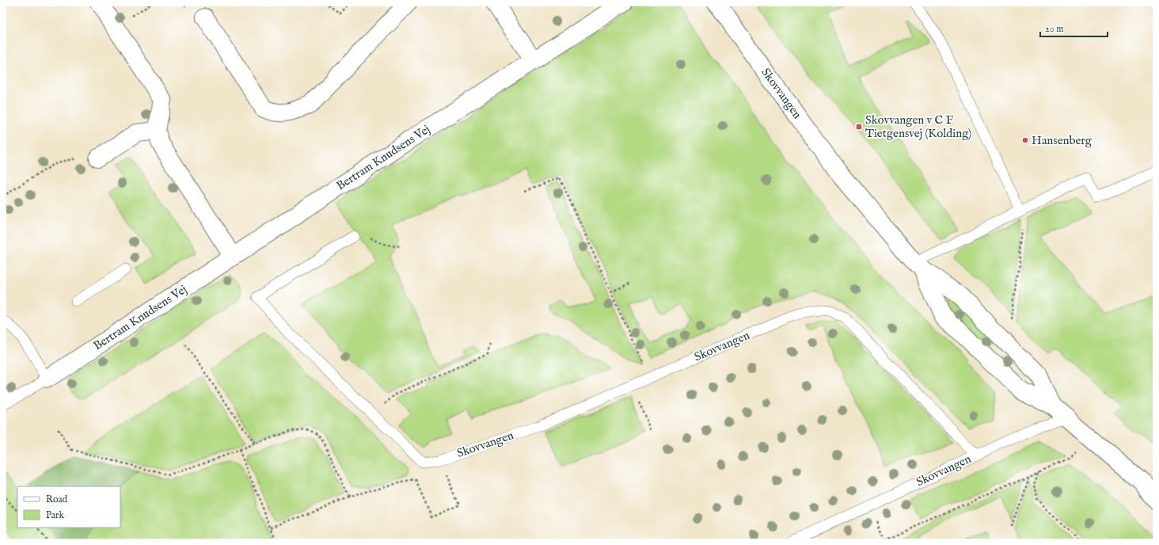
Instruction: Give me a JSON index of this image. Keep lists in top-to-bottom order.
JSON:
{
  "streets": {
    "street": ["Skovvangen", "Bertram Knudsens Vej"]
  },
  "places": {
    "transit": ["Skovvangen v C F Tietgensvej (Kolding)"],
    "other": ["Hansenberg"]
  },
  "legend": ["Road", "Park"],
  "scale_bar": "20 m"
}
